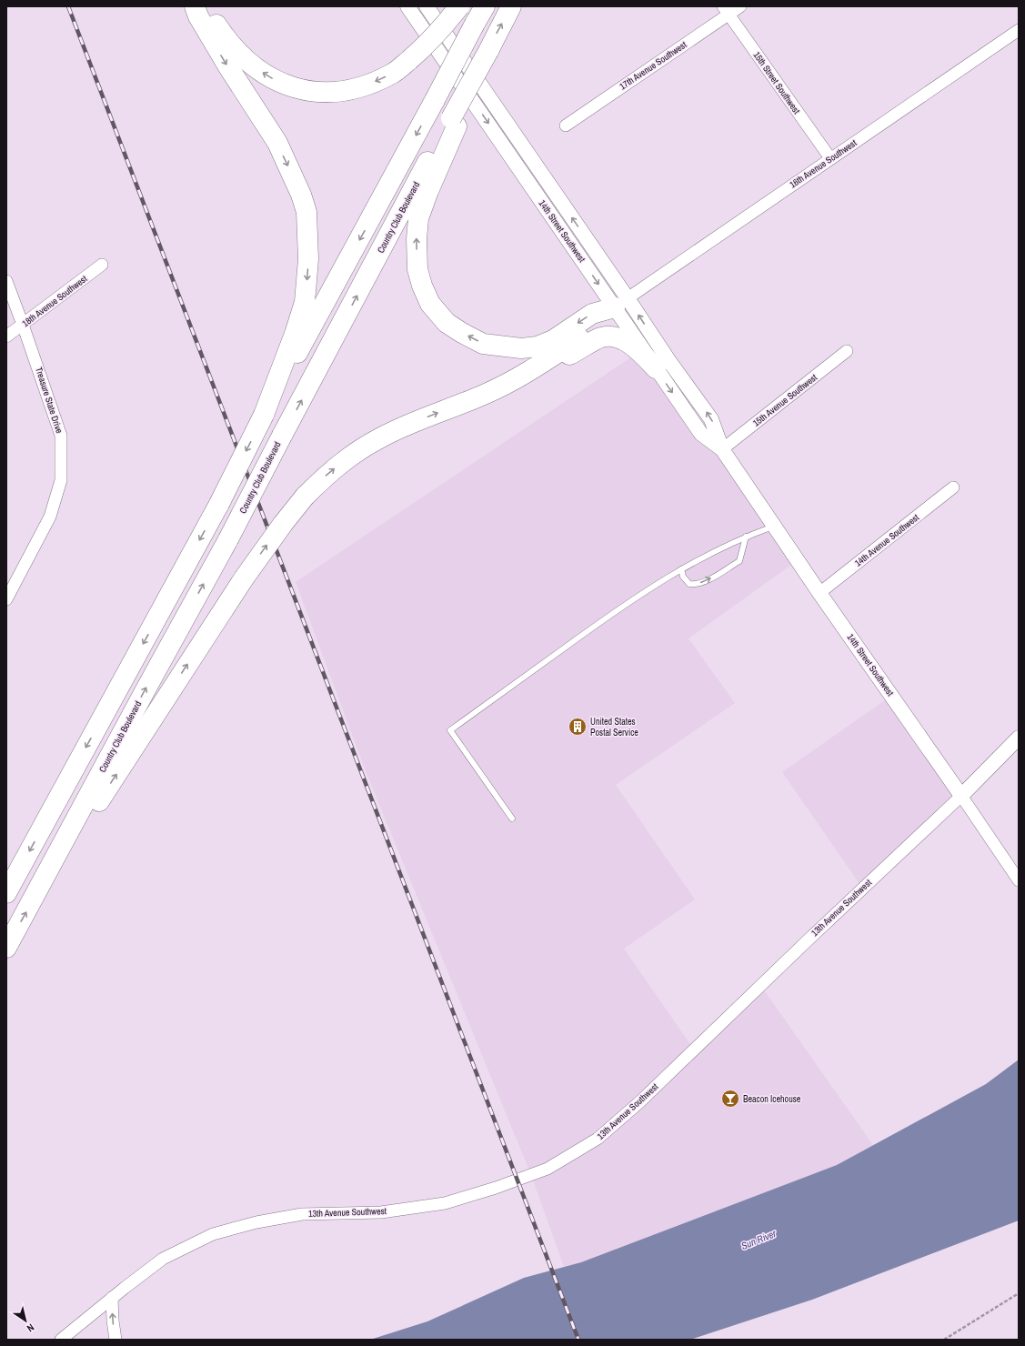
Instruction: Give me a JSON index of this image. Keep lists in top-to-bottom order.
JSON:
{
  "streets": {
    "highway": ["Country Club Boulevard"],
    "street": [
      "17th Avenue Southwest",
      "15th Street Southwest",
      "16th Avenue Southwest",
      "14th Street Southwest",
      "18th Avenue Southwest",
      "Treasure State Drive",
      "15th Avenue Southwest",
      "14th Avenue Southwest",
      "13th Avenue Southwest"
    ]
  },
  "crossings": [
    ["17th Avenue Southwest", "15th Street Southwest"],
    ["15th Street Southwest", "16th Avenue Southwest"],
    ["16th Avenue Southwest", "14th Street Southwest"],
    ["14th Street Southwest", "15th Avenue Southwest"],
    ["14th Street Southwest", "14th Avenue Southwest"],
    ["14th Street Southwest", "13th Avenue Southwest"],
    ["18th Avenue Southwest", "Treasure State Drive"]
  ],
  "water": ["Sun River"],
  "places": {
    "building": ["United States Postal Service"],
    "bar": ["Beacon Icehouse"]
  },
  "north": "bottom right"
}
